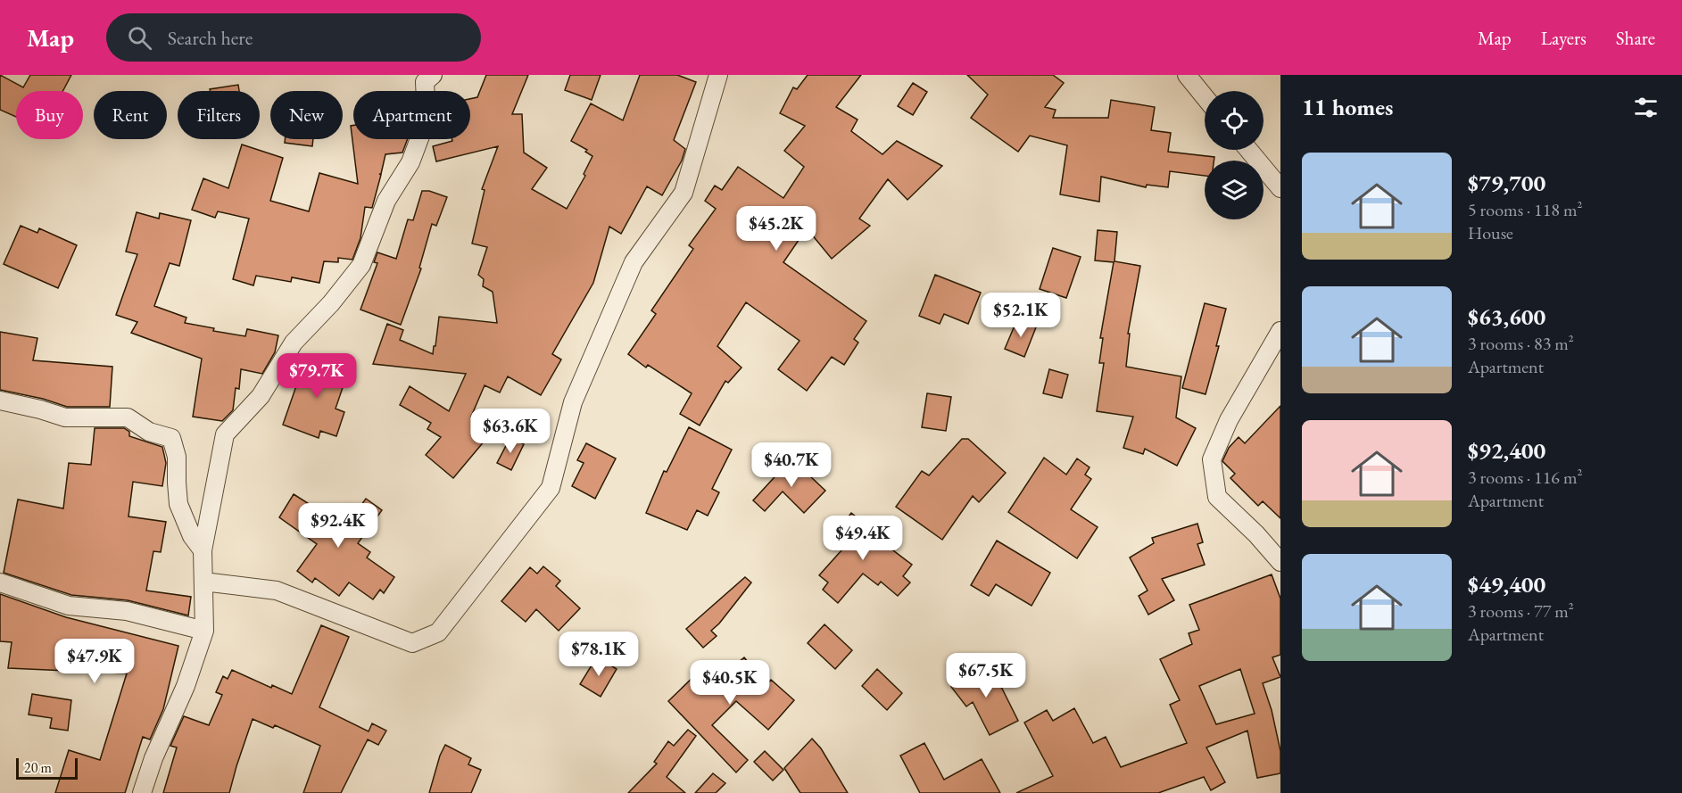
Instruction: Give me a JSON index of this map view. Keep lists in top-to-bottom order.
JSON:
{
  "scale_bar": "20 m",
  "page": {
    "header": "Map",
    "search": "Search here",
    "nav": ["Map", "Layers", "Share"],
    "heading": "11 homes",
    "chip": [
      "Buy",
      "Rent",
      "Filters",
      "New",
      "Apartment"
    ],
    "list": [
      {
        "name": "$79,700",
        "note": "5 rooms · 118 m² · House"
      },
      {
        "name": "$63,600",
        "note": "3 rooms · 83 m² · Apartment"
      },
      {
        "name": "$92,400",
        "note": "3 rooms · 116 m² · Apartment"
      },
      {
        "name": "$49,400",
        "note": "3 rooms · 77 m² · Apartment"
      }
    ],
    "price": [
      "$45.2K",
      "$52.1K",
      "$79.7K",
      "$63.6K",
      "$40.7K",
      "$92.4K",
      "$49.4K",
      "$78.1K",
      "$47.9K",
      "$67.5K",
      "$40.5K"
    ],
    "scale": "20 m"
  }
}
